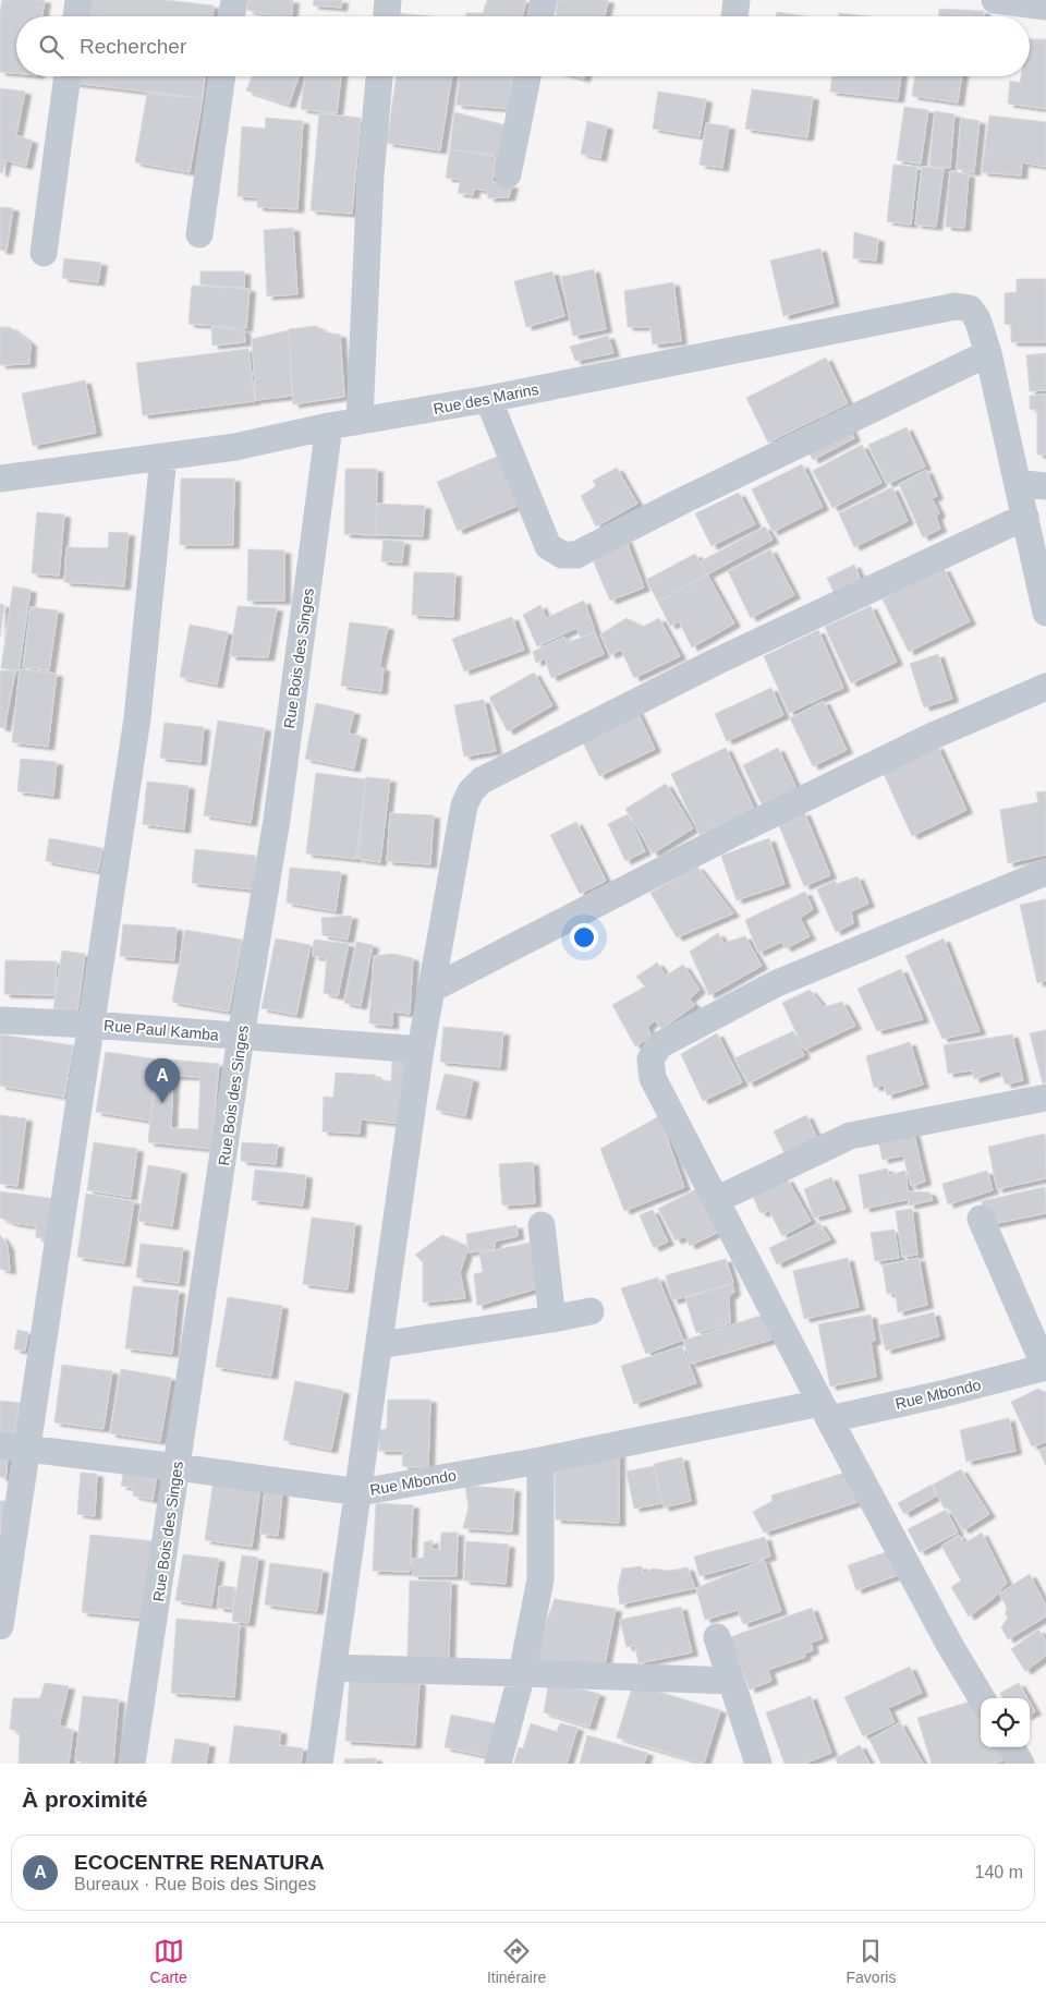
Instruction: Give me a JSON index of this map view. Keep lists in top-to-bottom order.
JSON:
{
  "streets": {
    "street": [
      "Rue des Marins",
      "Rue Bois des Singes",
      "Rue Paul Kamba",
      "Rue Mbondo"
    ]
  },
  "crossings": [
    ["Rue des Marins", "Rue Bois des Singes"],
    ["Rue Bois des Singes", "Rue Paul Kamba"],
    ["Rue Bois des Singes", "Rue Mbondo"]
  ],
  "page": {
    "search": "Rechercher",
    "pins": "A",
    "heading": "À proximité",
    "list": [
      {
        "mark": "A",
        "name": "ECOCENTRE RENATURA",
        "note": "Bureaux · Rue Bois des Singes",
        "value": "140 m"
      }
    ],
    "nav": ["Carte", "Itinéraire", "Favoris"]
  }
}
